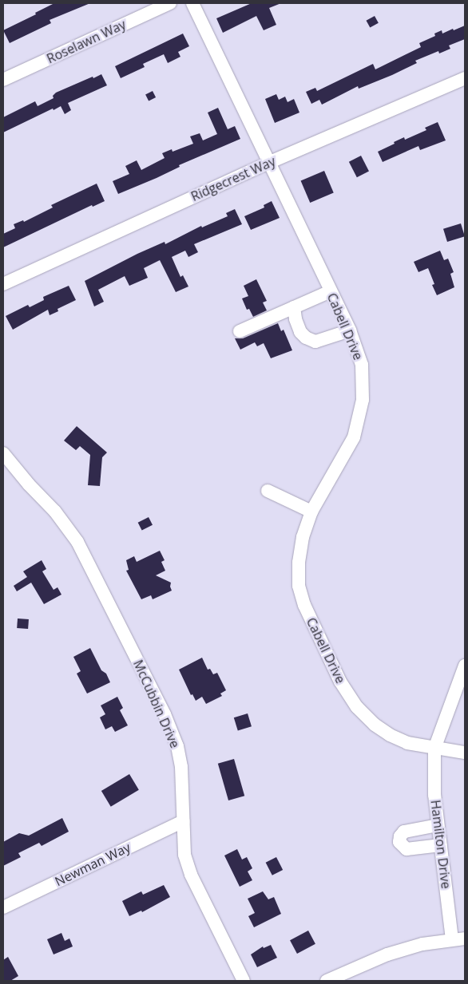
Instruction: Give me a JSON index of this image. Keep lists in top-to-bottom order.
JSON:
{
  "streets": {
    "street": [
      "Roselawn Way",
      "Ridgecrest Way",
      "Cabell Drive",
      "McCubbin Drive",
      "Hamilton Drive",
      "Newman Way"
    ]
  },
  "crossings": [
    ["Ridgecrest Way", "Cabell Drive"],
    ["Cabell Drive", "Hamilton Drive"],
    ["McCubbin Drive", "Newman Way"]
  ]
}
